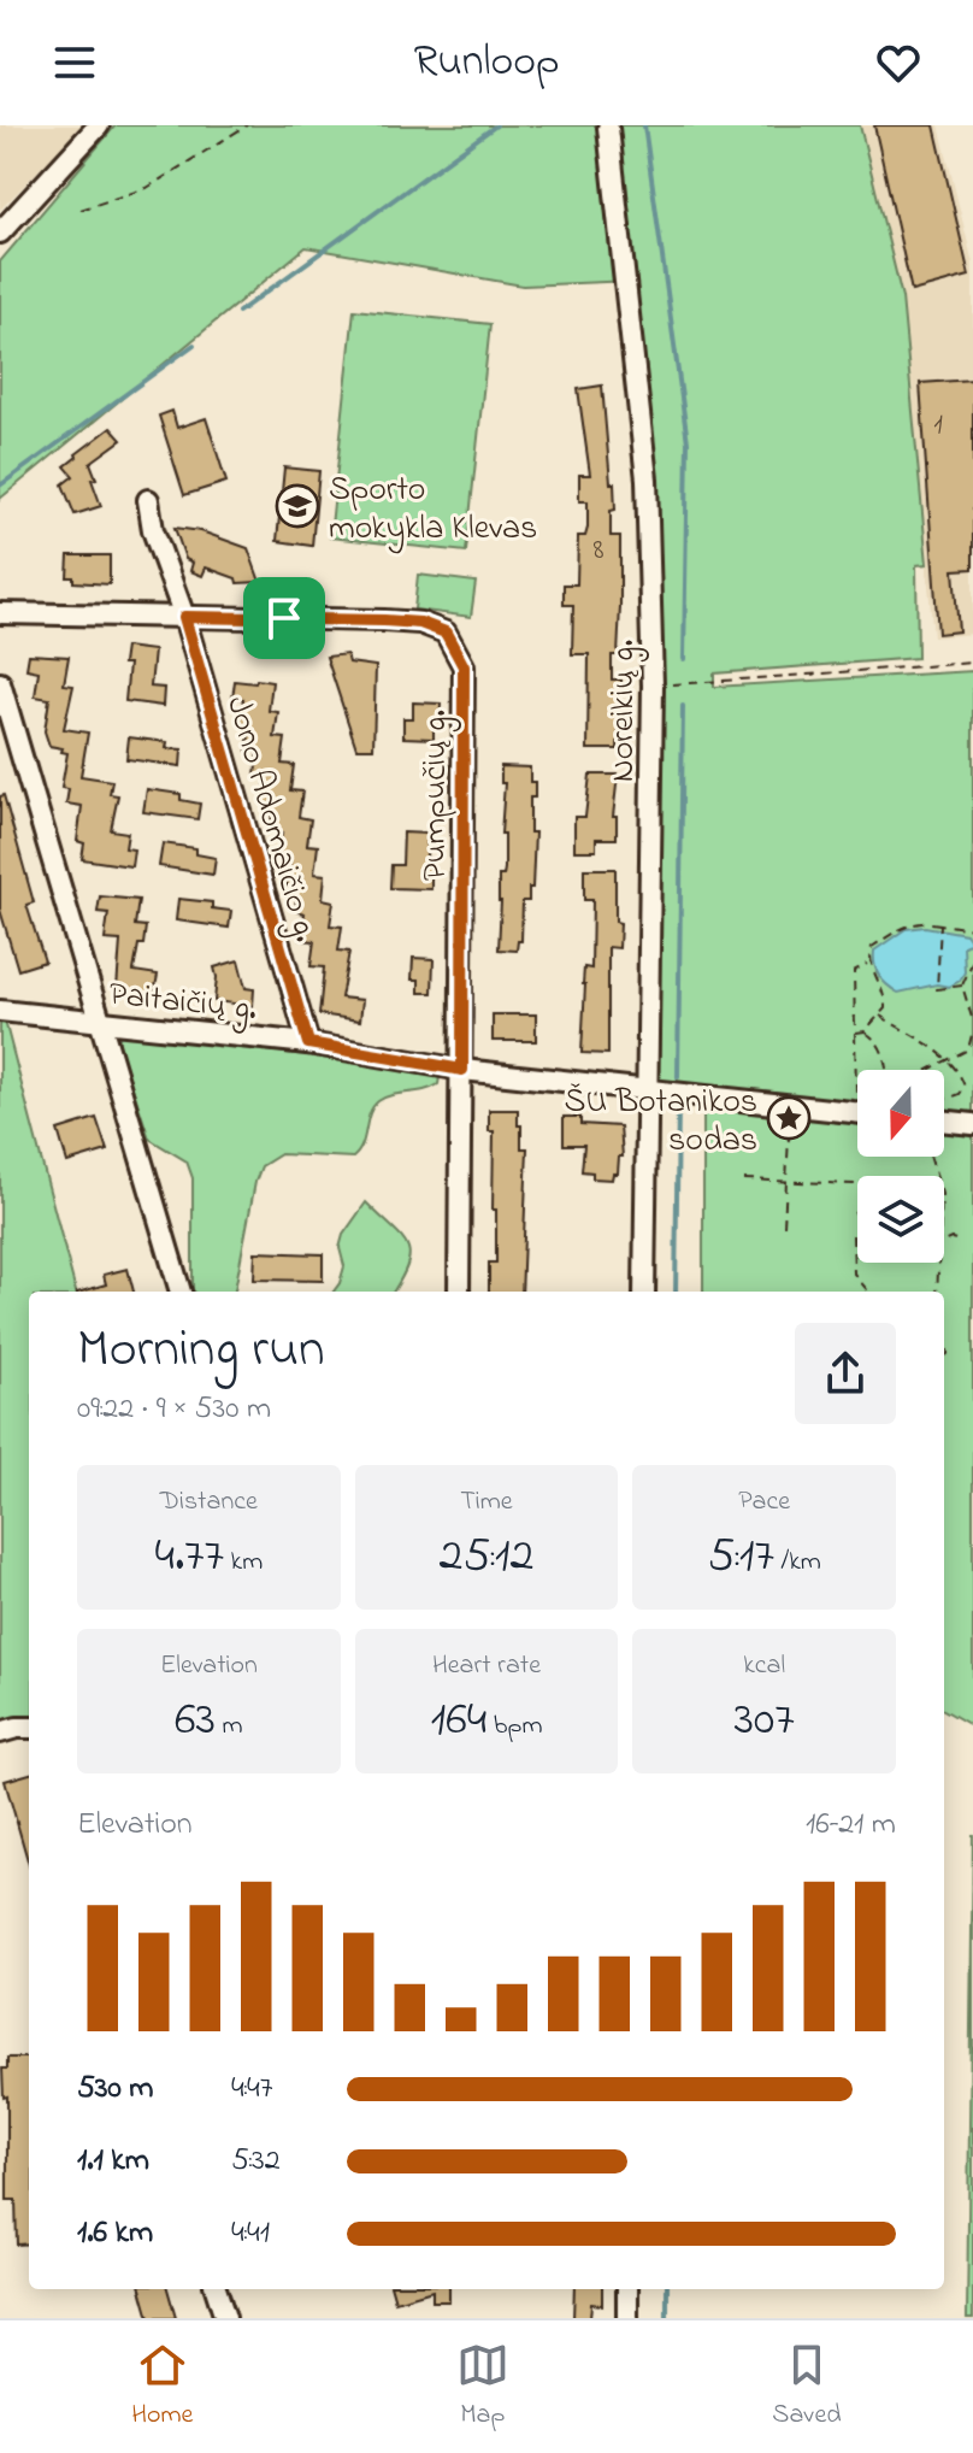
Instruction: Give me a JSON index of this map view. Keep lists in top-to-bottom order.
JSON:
{
  "streets": {
    "street": [
      "Noreikių g.",
      "Pumpučių g.",
      "Jono Adomaičio g.",
      "Paitaičių g."
    ]
  },
  "crossings": [
    ["Noreikių g.", "Paitaičių g."],
    ["Pumpučių g.", "Jono Adomaičio g."],
    ["Pumpučių g.", "Paitaičių g."],
    ["Jono Adomaičio g.", "Paitaičių g."]
  ],
  "places": {
    "school or university": ["Sporto mokykla Klevas"],
    "place": ["ŠU Botanikos sodas"]
  },
  "house_numbers": ["1", "8"],
  "north": "bottom",
  "page": {
    "header": "Runloop",
    "heading": ["Morning run", "09:22 · 9 × 530 m"],
    "stats": [
      ["Distance", "4.77 km"],
      ["Time", "25:12"],
      ["Pace", "5:17 /km"],
      ["Elevation", "63 m"],
      ["Heart rate", "164 bpm"],
      ["kcal", "307"]
    ],
    "chart": ["Elevation", "16–21 m"],
    "list": [
      {
        "name": "530 m",
        "note": "4:47"
      },
      {
        "name": "1.1 km",
        "note": "5:32"
      },
      {
        "name": "1.6 km",
        "note": "4:41"
      }
    ],
    "tabs": ["Home", "Map", "Saved"]
  }
}
